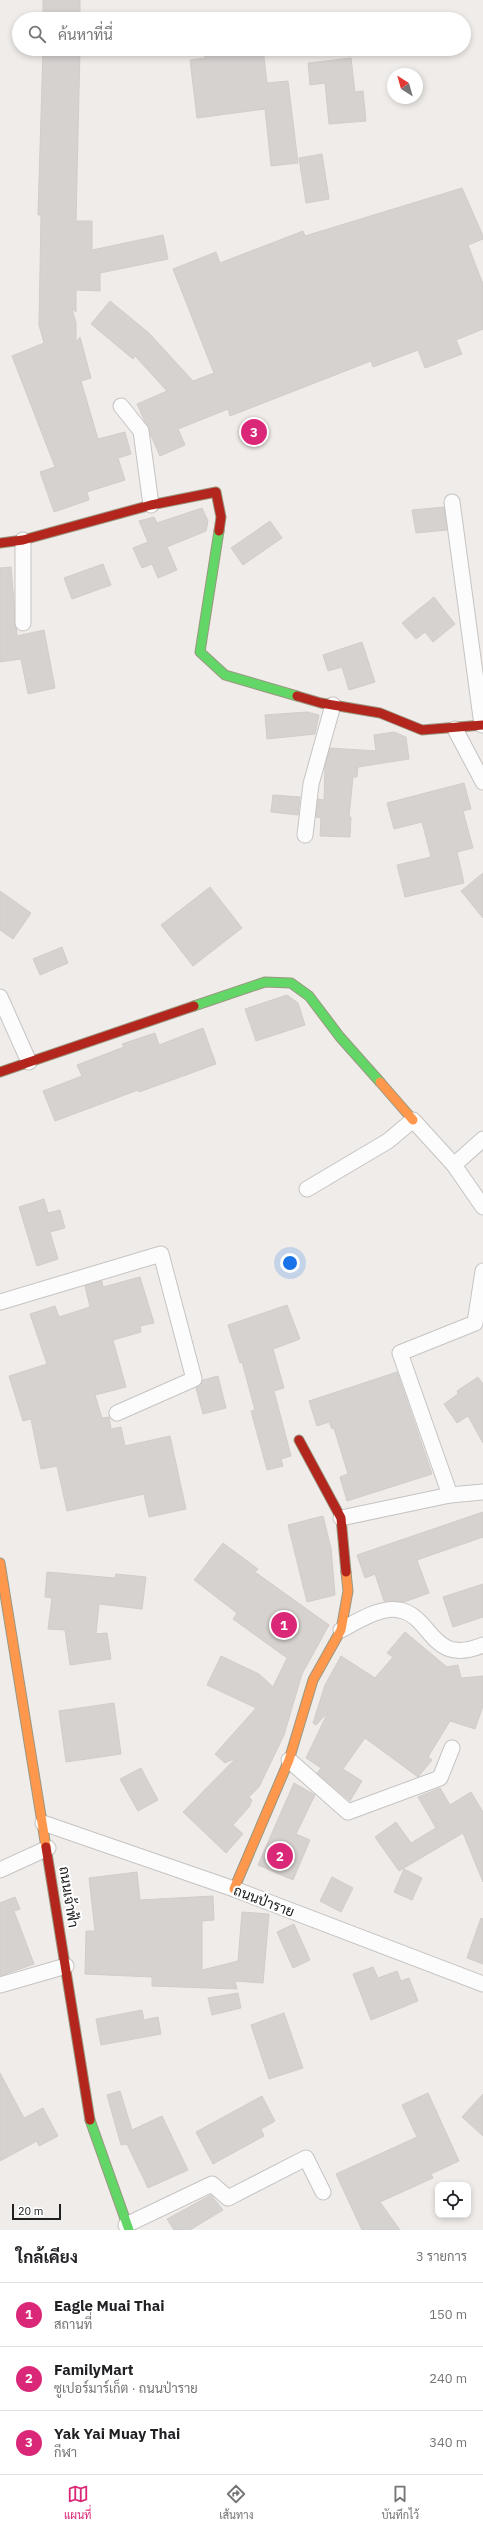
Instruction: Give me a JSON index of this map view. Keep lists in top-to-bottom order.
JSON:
{
  "streets": {
    "street": ["ถนนเจ้าฟ้า", "ถนนป่าราย"]
  },
  "crossings": [
    ["ถนนเจ้าฟ้า", "ถนนป่าราย"]
  ],
  "scale_bar": "20 m",
  "north": "top left",
  "page": {
    "search": "ค้นหาที่นี่",
    "pins": ["3", "1", "2"],
    "scale": "20 m",
    "heading": ["ใกล้เคียง", "3 รายการ"],
    "list": [
      {
        "mark": "1",
        "name": "Eagle Muai Thai",
        "note": "สถานที่",
        "value": "150 m"
      },
      {
        "mark": "2",
        "name": "FamilyMart",
        "note": "ซูเปอร์มาร์เก็ต · ถนนป่าราย",
        "value": "240 m"
      },
      {
        "mark": "3",
        "name": "Yak Yai Muay Thai",
        "note": "กีฬา",
        "value": "340 m"
      }
    ],
    "nav": ["แผนที่", "เส้นทาง", "บันทึกไว้"]
  }
}
